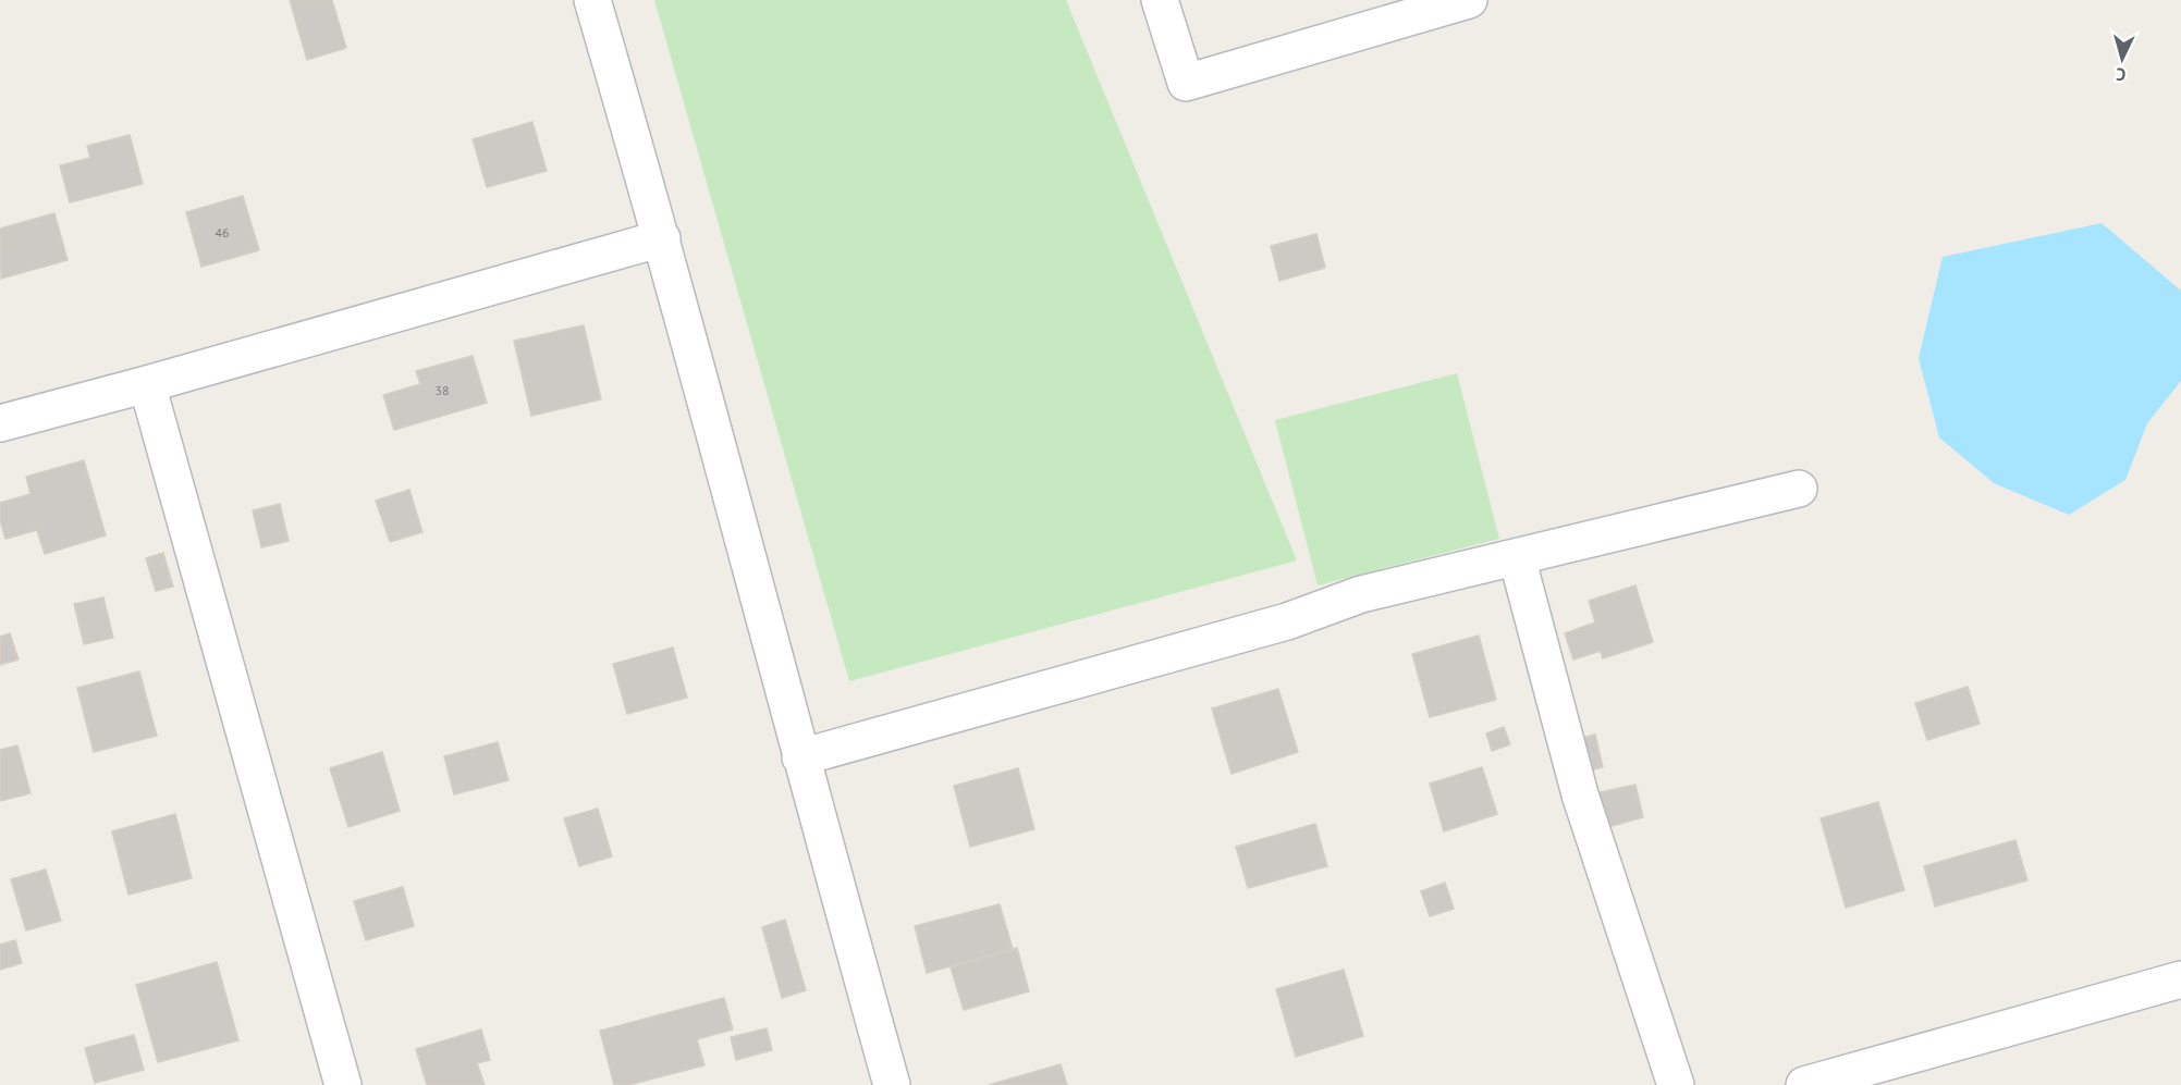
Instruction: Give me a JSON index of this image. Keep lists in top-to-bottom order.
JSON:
{
  "house_numbers": ["46", "38"],
  "north": "bottom"
}
